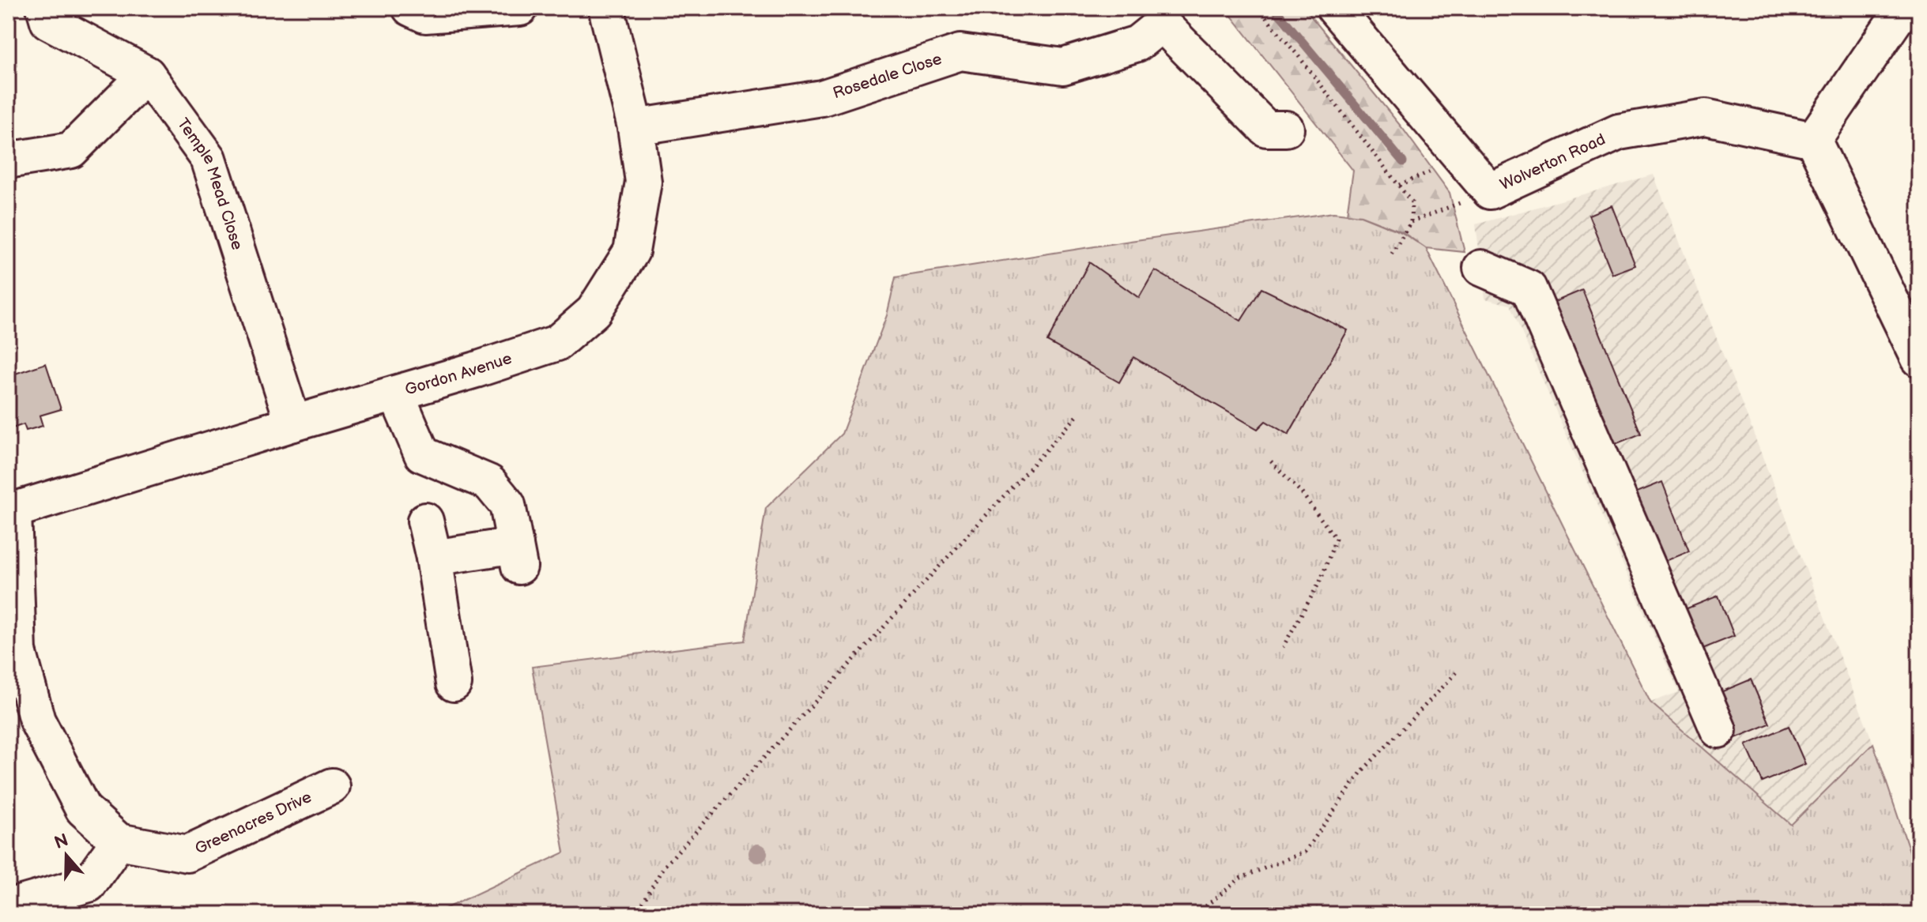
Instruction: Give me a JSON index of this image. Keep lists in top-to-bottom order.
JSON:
{
  "streets": {
    "street": [
      "Rosedale Close",
      "Wolverton Road",
      "Temple Mead Close",
      "Gordon Avenue",
      "Greenacres Drive"
    ]
  },
  "crossings": [
    ["Rosedale Close", "Gordon Avenue"],
    ["Temple Mead Close", "Gordon Avenue"]
  ],
  "north": "top"
}
